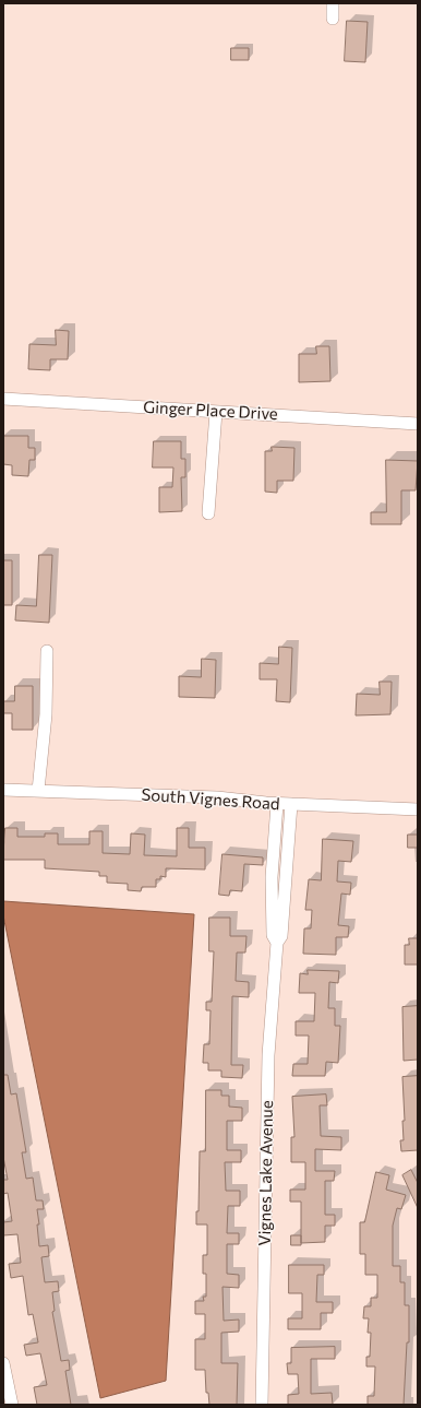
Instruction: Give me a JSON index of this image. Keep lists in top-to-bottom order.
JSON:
{
  "streets": {
    "street": ["Ginger Place Drive", "South Vignes Road", "Vignes Lake Avenue"]
  },
  "crossings": [
    ["South Vignes Road", "Vignes Lake Avenue"]
  ]
}
